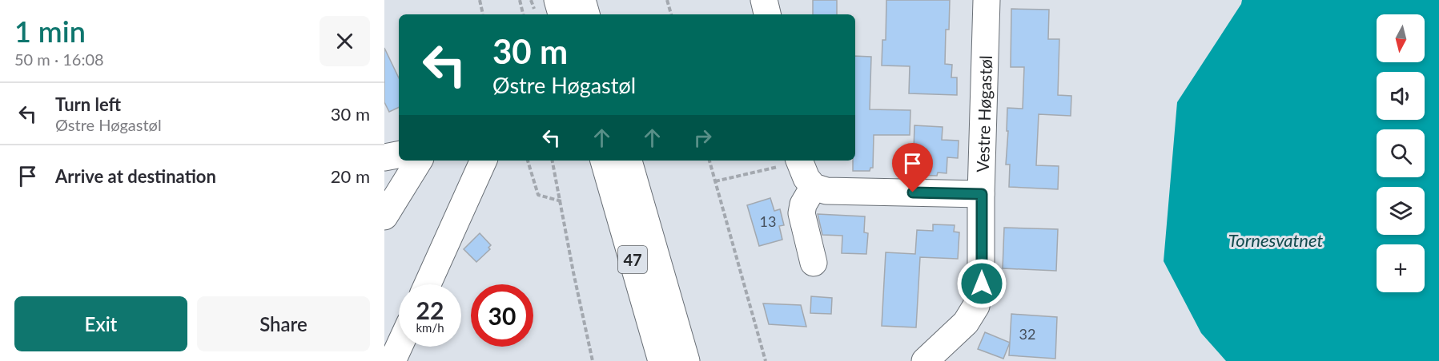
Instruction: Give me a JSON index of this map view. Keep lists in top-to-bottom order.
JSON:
{
  "streets": {
    "street": ["Vestre Høgastøl", "47"]
  },
  "water": ["Tornesvatnet"],
  "house_numbers": ["13", "32"],
  "north": "bottom",
  "page": {
    "heading": ["1 min", "50 m · 16:08"],
    "map_buttons": "+",
    "turn": ["30 m", "Østre Høgastøl"],
    "list": [
      {
        "name": "Turn left",
        "note": "Østre Høgastøl",
        "value": "30 m"
      },
      {
        "name": "Arrive at destination",
        "value": "20 m"
      }
    ],
    "speed": "22 km/h",
    "limit": "30",
    "buttons": ["Exit", "Share"]
  }
}
